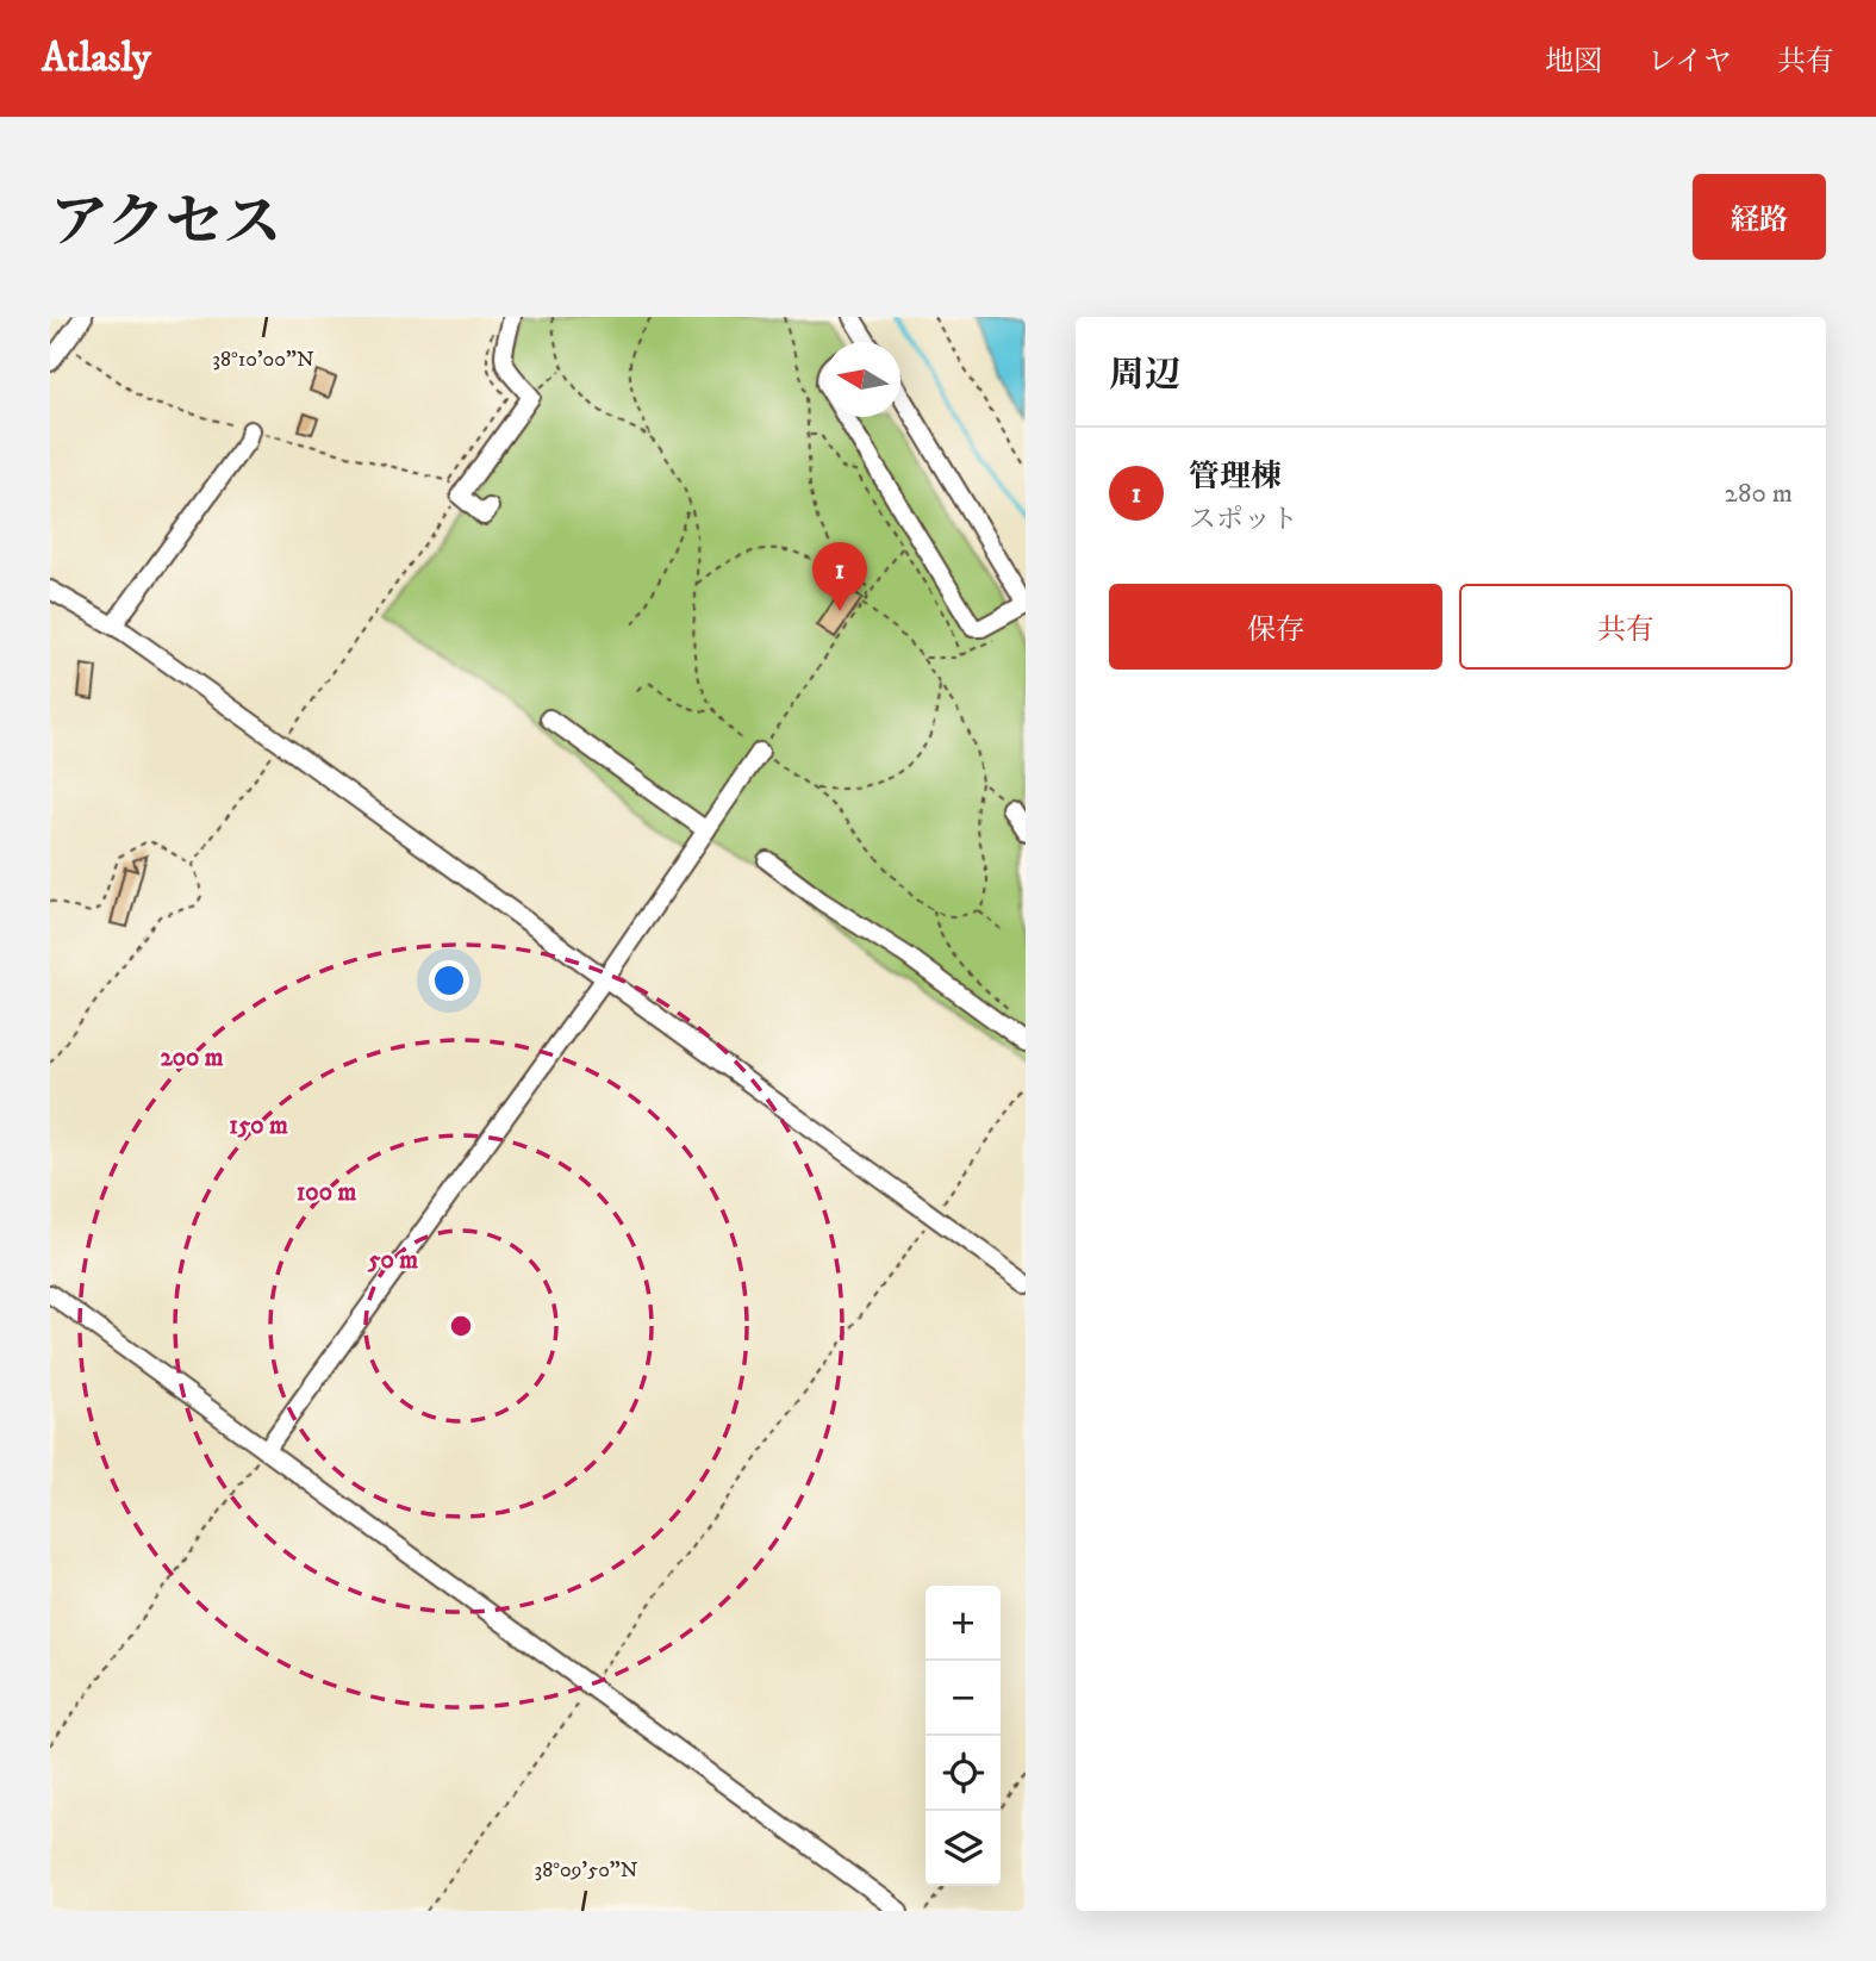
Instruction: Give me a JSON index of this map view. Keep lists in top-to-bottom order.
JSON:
{
  "north": "left",
  "page": {
    "header": "Atlasly",
    "nav": ["地図", "レイヤ", "共有"],
    "title": "アクセス",
    "buttons": [
      "経路",
      ["保存", "共有"]
    ],
    "heading": "周辺",
    "list": [
      {
        "mark": "1",
        "name": "管理棟",
        "note": "スポット",
        "value": "280 m"
      }
    ],
    "pins": "1",
    "map_buttons": ["+", "−"]
  },
  "coordinates": ["38°10'00\"N", "38°09'50\"N"],
  "rings": [
    "200 m",
    "150 m",
    "100 m",
    "50 m"
  ]
}
